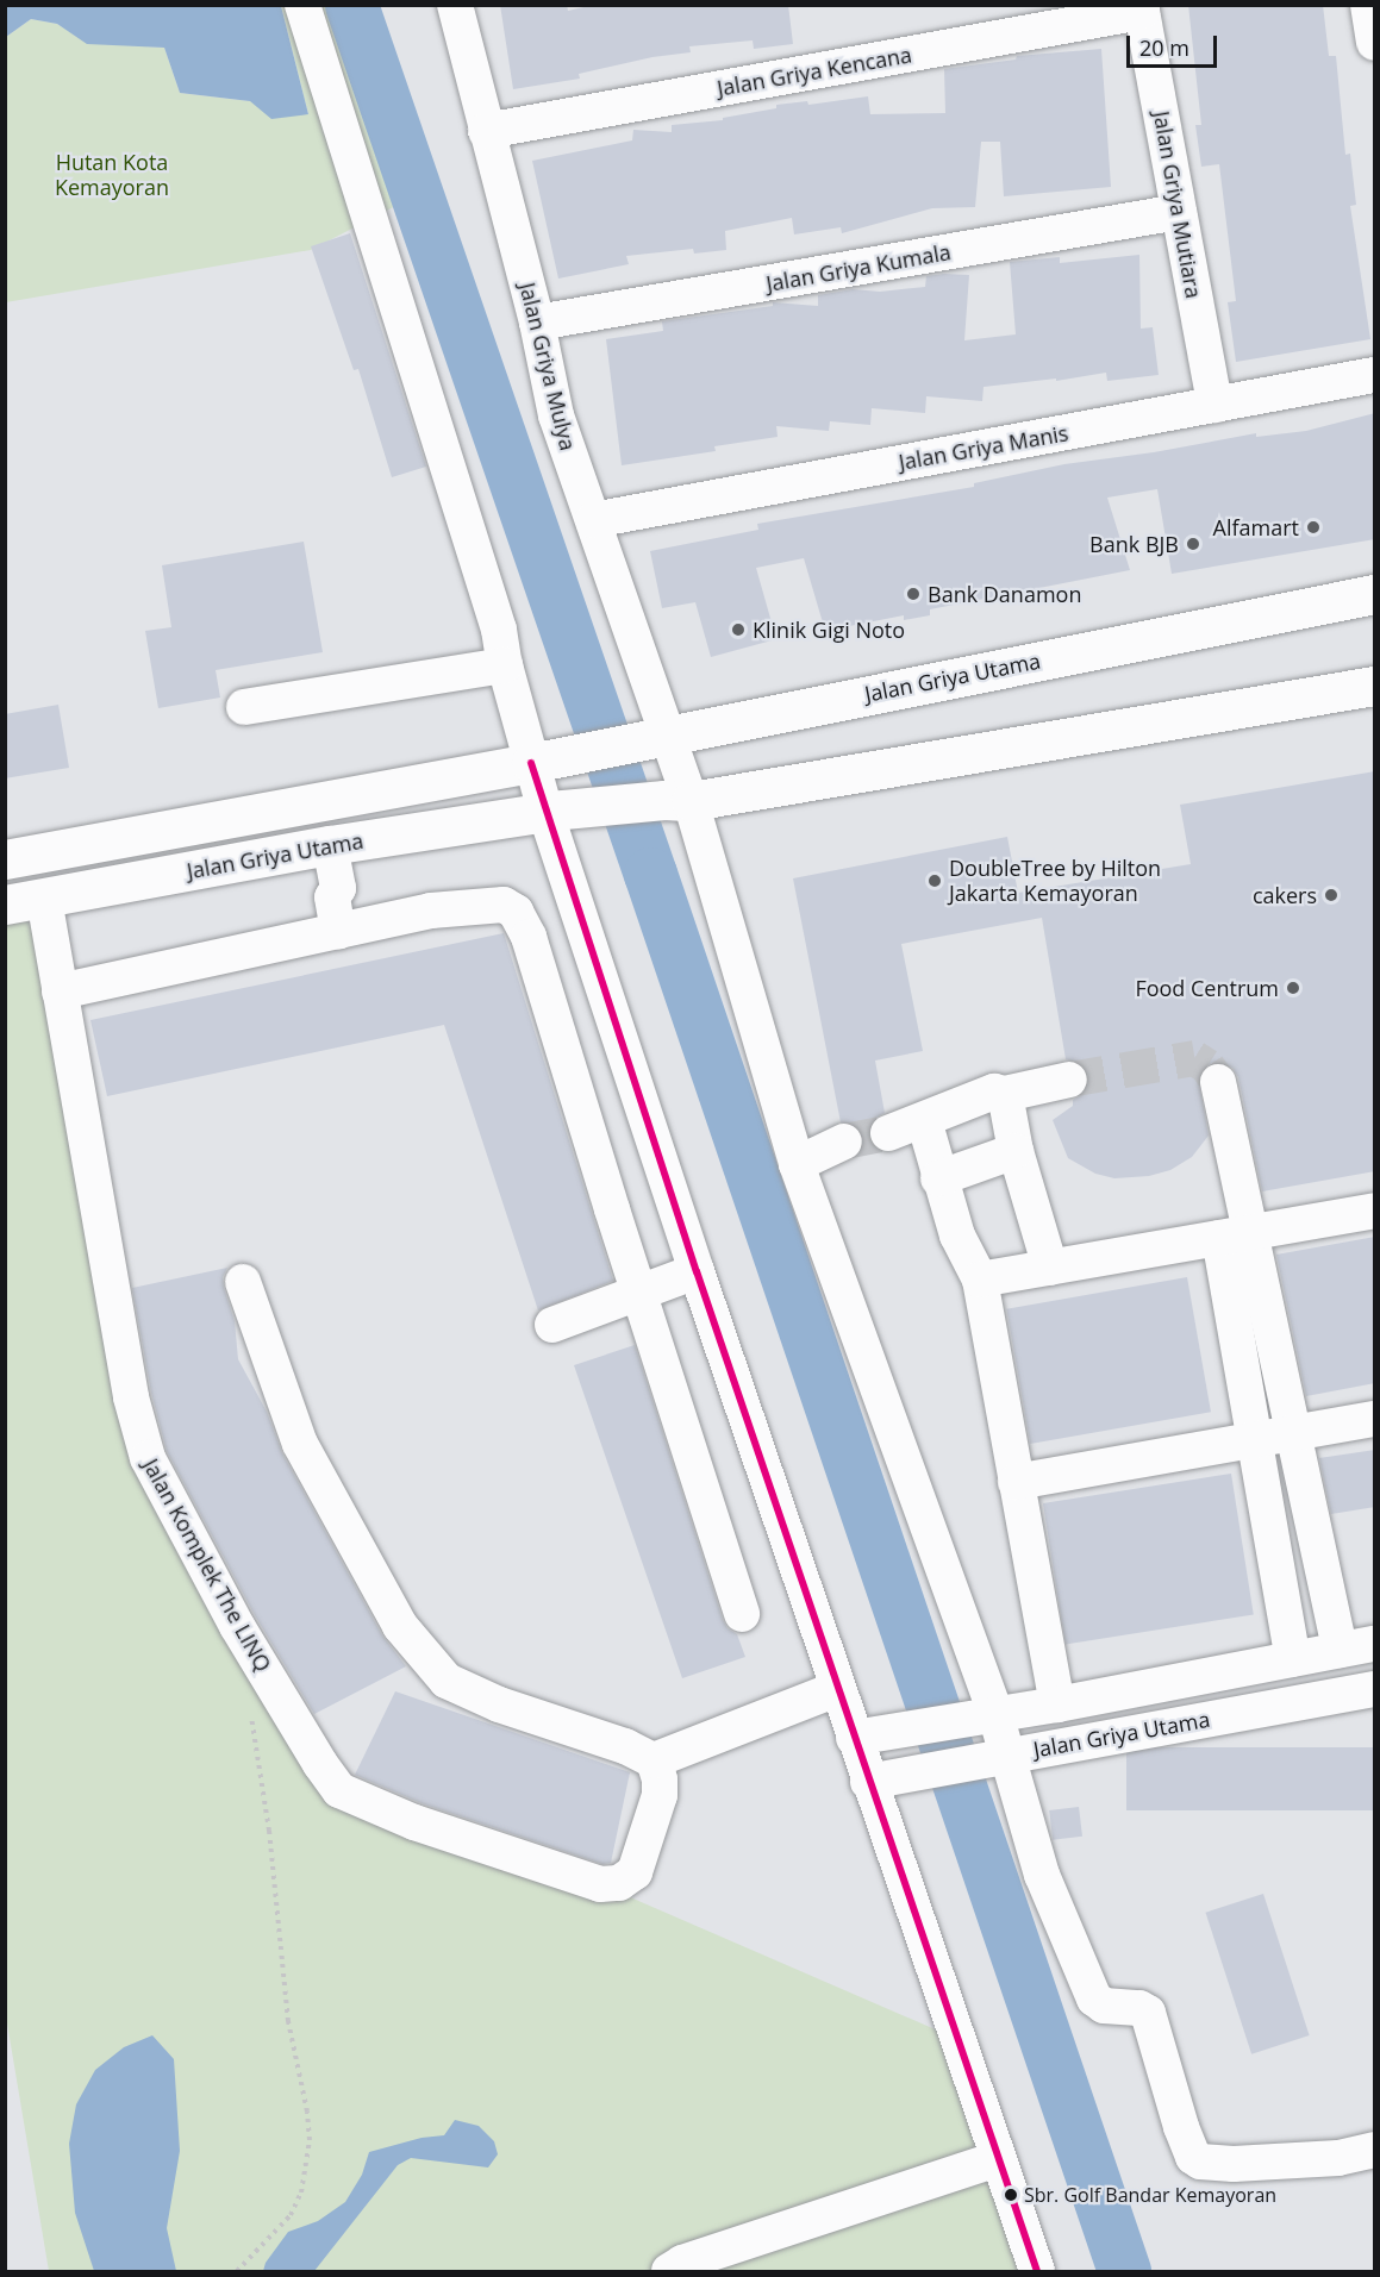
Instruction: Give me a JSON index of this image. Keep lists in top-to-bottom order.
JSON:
{
  "streets": {
    "main road": ["Jalan Griya Utama"],
    "street": [
      "Jalan Griya Kencana",
      "Jalan Griya Mutiara",
      "Jalan Griya Kumala",
      "Jalan Griya Mulya",
      "Jalan Griya Manis",
      "Jalan Komplek The LINQ"
    ]
  },
  "crossings": [
    ["Jalan Griya Kencana", "Jalan Griya Mutiara"],
    ["Jalan Griya Kencana", "Jalan Griya Mulya"],
    ["Jalan Griya Mutiara", "Jalan Griya Kumala"],
    ["Jalan Griya Mutiara", "Jalan Griya Manis"],
    ["Jalan Griya Kumala", "Jalan Griya Mulya"],
    ["Jalan Griya Mulya", "Jalan Griya Manis"],
    ["Jalan Griya Mulya", "Jalan Griya Utama"],
    ["Jalan Griya Utama", "Jalan Komplek The LINQ"]
  ],
  "parks": ["Hutan Kota Kemayoran"],
  "places": [
    "Alfamart",
    "Bank BJB",
    "Bank Danamon",
    "Klinik Gigi Noto",
    "DoubleTree by Hilton Jakarta Kemayoran",
    "cakers",
    "Food Centrum",
    "Sbr. Golf Bandar Kemayoran"
  ],
  "scale_bar": "20 m"
}
